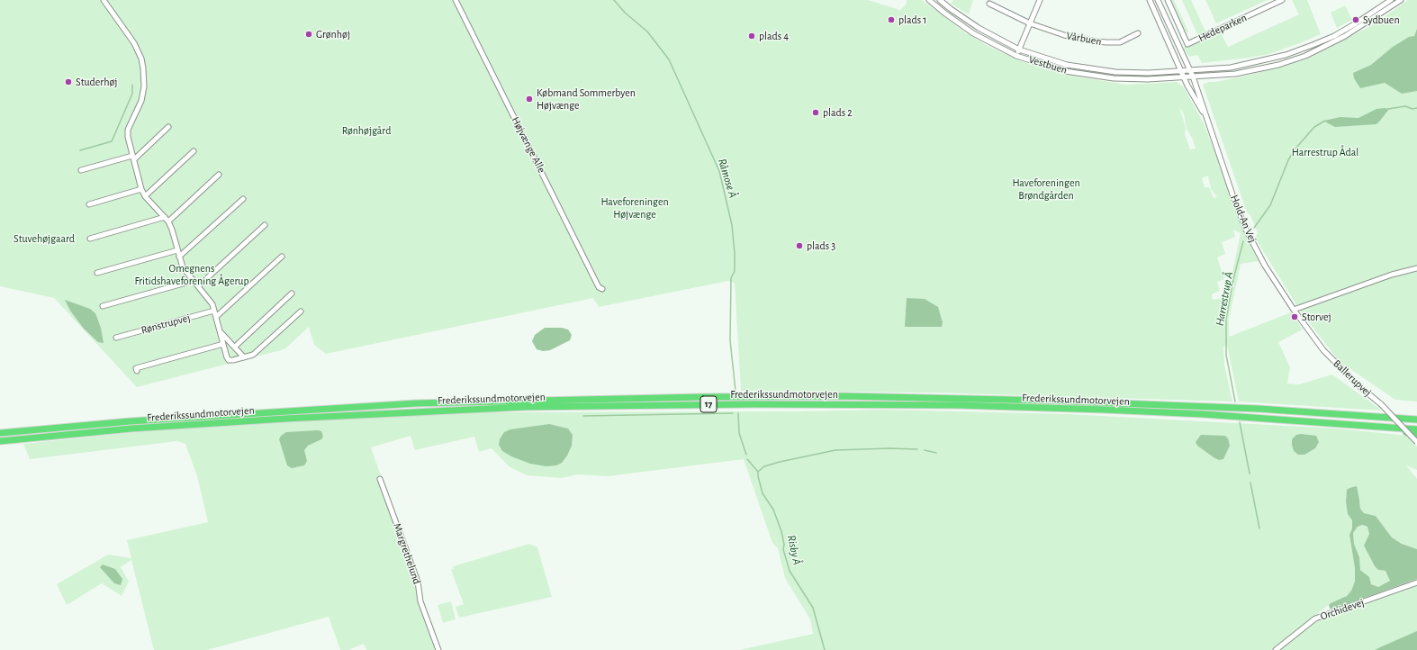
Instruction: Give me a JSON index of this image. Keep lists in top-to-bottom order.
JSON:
{
  "streets": {
    "highway": ["Frederikssundmotorvejen", "17"],
    "street": [
      "Hedeparken",
      "Vårbuen",
      "Vestbuen",
      "Højvænge Alle",
      "Hold-An Vej",
      "Rønstrupvej",
      "Ballerupvej",
      "Margrethelund",
      "Orchidevej"
    ]
  },
  "crossings": [
    ["Vestbuen", "Hold-An Vej"],
    ["Hold-An Vej", "Ballerupvej"]
  ],
  "water": ["Råmose Å", "Harrestrup Å", "Risby Å"],
  "parks": [
    "Rønhøjgård",
    "Harrestrup Ådal",
    "Haveforeningen Brøndgården",
    "Haveforeningen Højvænge",
    "Stuvehøjgaard",
    "Omegnens Fritidshaveforening Ågerup"
  ],
  "places": [
    "plads 1",
    "Sydbuen",
    "Grønhøj",
    "plads 4",
    "Studerhøj",
    "Købmand Sommerbyen Højvænge",
    "plads 2",
    "plads 3",
    "Storvej"
  ]
}
